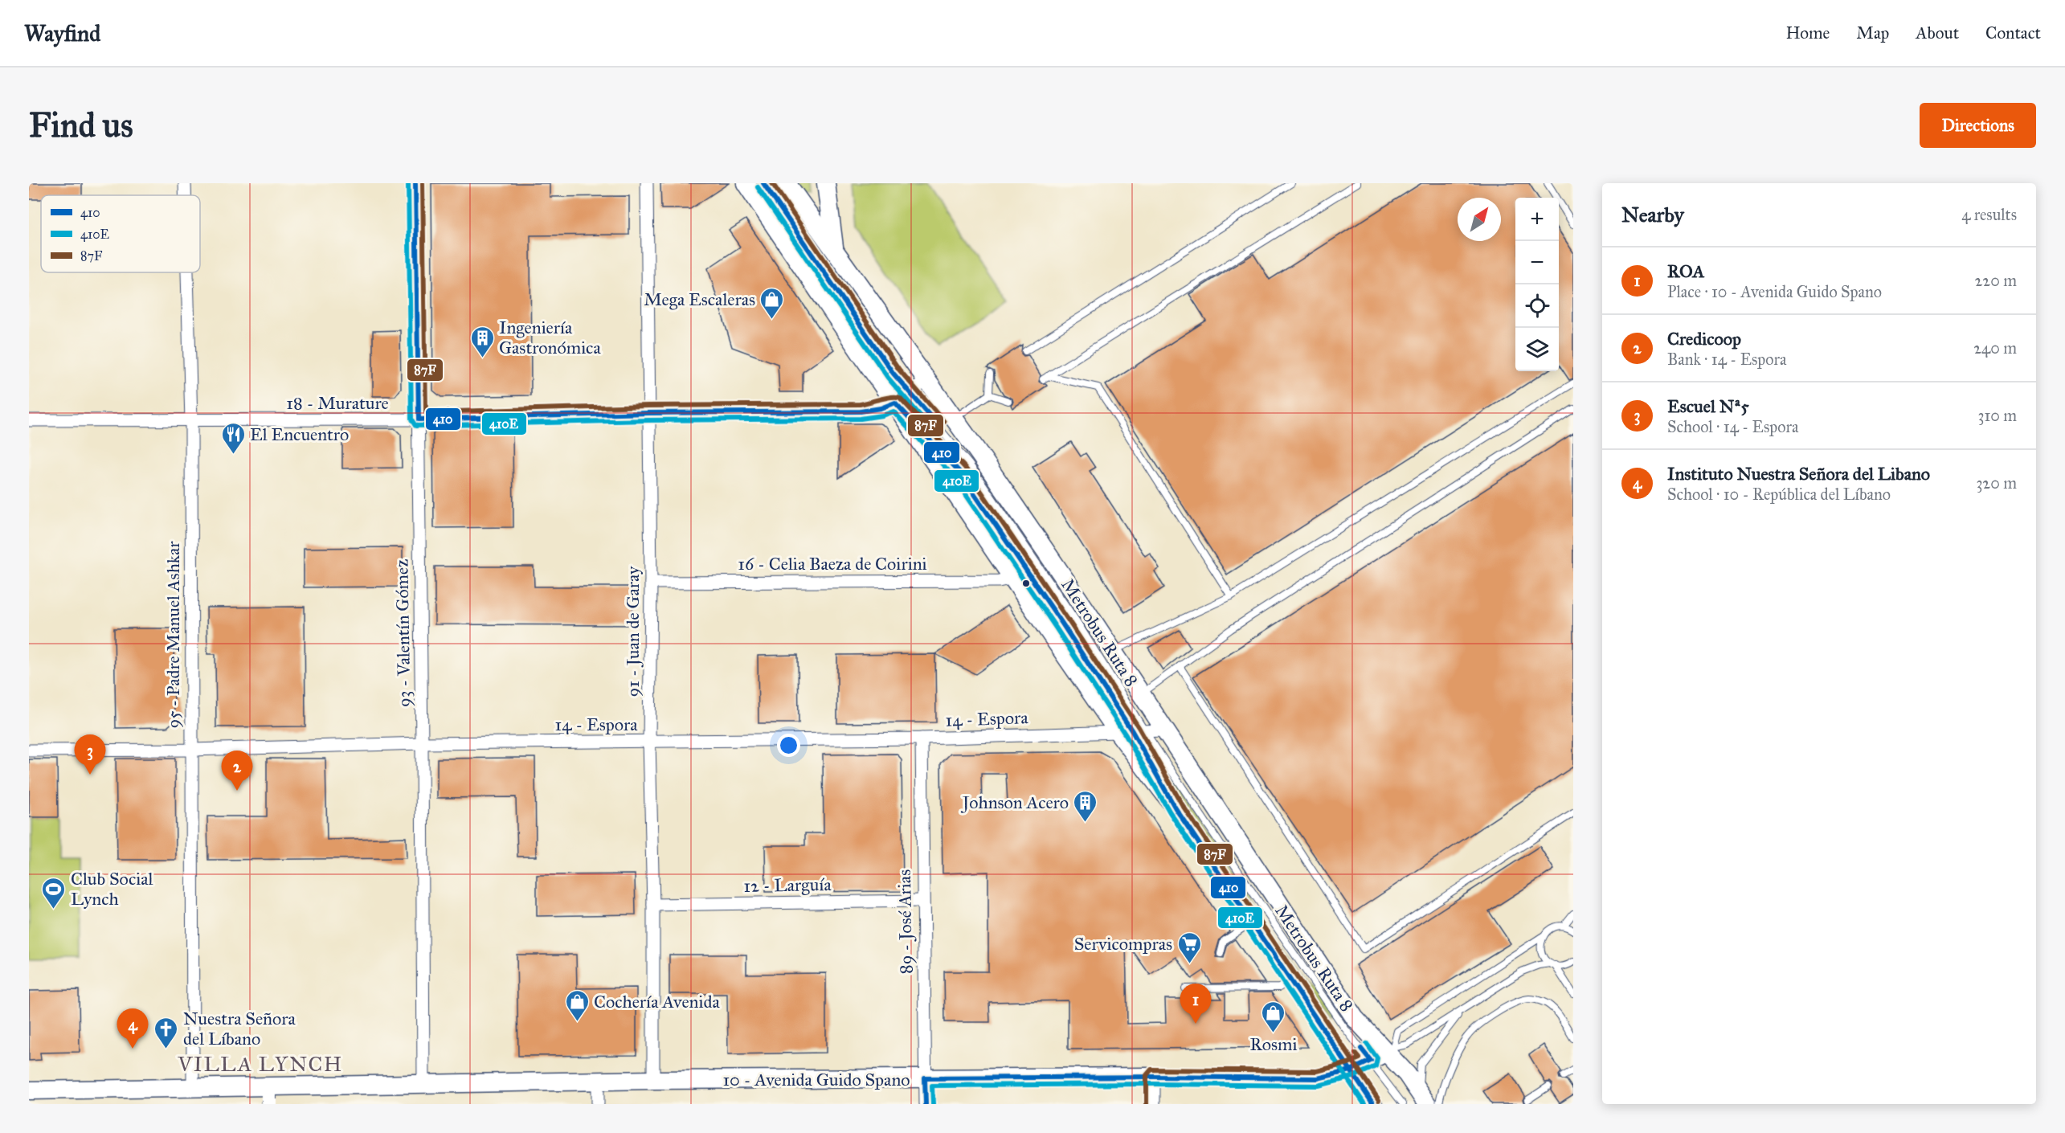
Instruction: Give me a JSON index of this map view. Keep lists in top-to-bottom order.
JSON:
{
  "streets": {
    "main road": ["10 - Avenida Guido Spano"],
    "street": [
      "18 - Murature",
      "16 - Celia Baeza de Coirini",
      "91 - Juan de Garay",
      "93 - Valentín Gómez",
      "95 - Padre Manuel Ashkar",
      "14 - Espora",
      "12 - Larguía",
      "89 - José Arias"
    ],
    "lane": ["Metrobus Ruta 8"]
  },
  "crossings": [
    ["18 - Murature", "91 - Juan de Garay"],
    ["18 - Murature", "Metrobus Ruta 8"],
    ["18 - Murature", "93 - Valentín Gómez"],
    ["18 - Murature", "95 - Padre Manuel Ashkar"],
    ["16 - Celia Baeza de Coirini", "91 - Juan de Garay"],
    ["91 - Juan de Garay", "14 - Espora"],
    ["91 - Juan de Garay", "12 - Larguía"],
    ["91 - Juan de Garay", "10 - Avenida Guido Spano"],
    ["Metrobus Ruta 8", "14 - Espora"],
    ["Metrobus Ruta 8", "10 - Avenida Guido Spano"],
    ["93 - Valentín Gómez", "14 - Espora"],
    ["93 - Valentín Gómez", "10 - Avenida Guido Spano"],
    ["95 - Padre Manuel Ashkar", "14 - Espora"],
    ["95 - Padre Manuel Ashkar", "10 - Avenida Guido Spano"],
    ["14 - Espora", "89 - José Arias"],
    ["12 - Larguía", "89 - José Arias"],
    ["89 - José Arias", "10 - Avenida Guido Spano"]
  ],
  "districts": ["VILLA LYNCH"],
  "places": {
    "shop": ["Mega Escaleras", "Cochería Avenida", "Rosmi"],
    "building": ["Ingeniería Gastronómica", "Johnson Acero"],
    "restaurant": ["El Encuentro"],
    "sports": ["Club Social Lynch"],
    "supermarket": ["Servicompras"],
    "church": ["Nuestra Señora del Líbano"]
  },
  "lines": ["transit line 410", "transit line 410E", "transit line 87F"],
  "legend": ["410", "410E", "87F"],
  "north": "top right",
  "page": {
    "header": "Wayfind",
    "nav": [
      "Home",
      "Map",
      "About",
      "Contact"
    ],
    "buttons": "Directions",
    "title": "Find us",
    "heading": ["Nearby", "4 results"],
    "map_buttons": ["+", "−"],
    "list": [
      {
        "mark": "1",
        "name": "ROA",
        "note": "Place · 10 - Avenida Guido Spano",
        "value": "220 m"
      },
      {
        "mark": "2",
        "name": "Credicoop",
        "note": "Bank · 14 - Espora",
        "value": "240 m"
      },
      {
        "mark": "3",
        "name": "Escuel Nª5",
        "note": "School · 14 - Espora",
        "value": "310 m"
      },
      {
        "mark": "4",
        "name": "Instituto Nuestra Señora del Libano",
        "note": "School · 10 - República del Líbano",
        "value": "320 m"
      }
    ],
    "pins": [
      "3",
      "2",
      "1",
      "4"
    ]
  }
}
